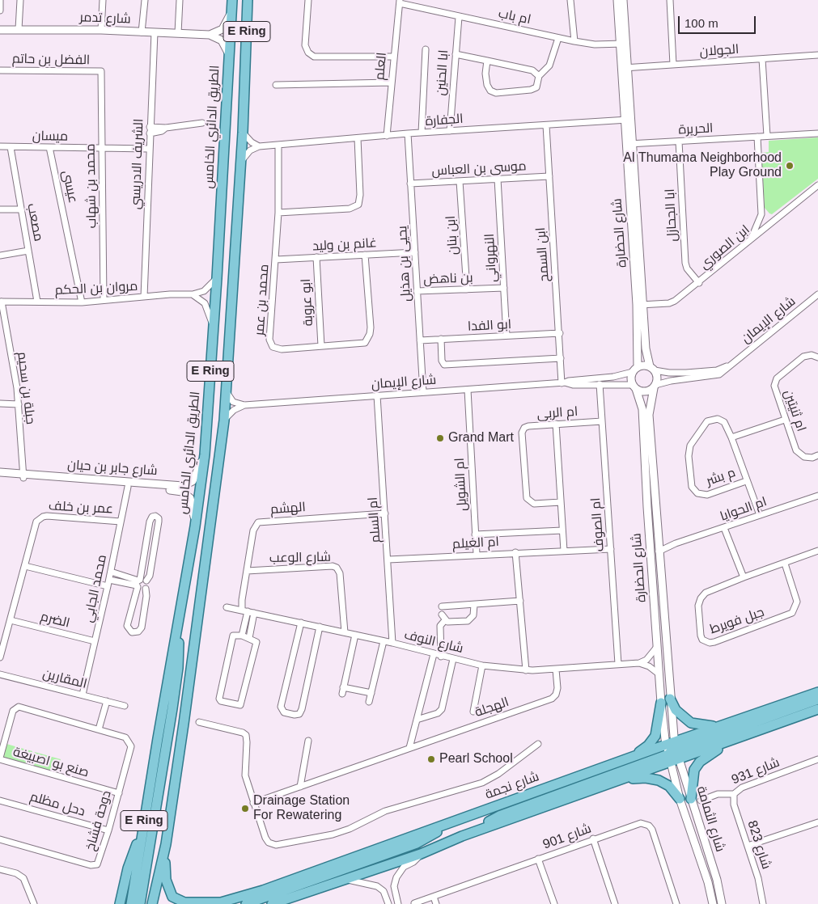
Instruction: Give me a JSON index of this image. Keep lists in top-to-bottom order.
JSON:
{
  "streets": {
    "main road": ["E Ring", "الطريق الدائري الخامس", "شارع نجمة"],
    "street": [
      "ام باب",
      "شارع تدمر",
      "الجولان",
      "الفضل بن حاتم",
      "العلم",
      "ابا الحنين",
      "الجفارة",
      "الحريرة",
      "ميسان",
      "الشريف الادريسي",
      "موسى بن العباس",
      "محمد بن شهاب",
      "عيسى",
      "ابا الجحازل",
      "مصعب",
      "شارع الحضارة",
      "ابن بنان",
      "غانم بن وليد",
      "ابن الصوري",
      "ابن السمح",
      "النهرواني",
      "يحيى بن هذيل",
      "بن ناهض",
      "مروان بن الحكم",
      "محمد بن عمر",
      "ابو عروبة",
      "شارع الإيمان",
      "ابو الفدا",
      "جبلة بن سحيم",
      "ام ثنيتين",
      "ام الربى",
      "شارع جابر بن حيان",
      "م بشر",
      "ام الشويل",
      "عمر بن خلف",
      "الهشم",
      "ام الحوايا",
      "ام السلم",
      "ام الصوف",
      "ام الغيلم",
      "شارع الوعب",
      "محمد الجابي",
      "الضرم",
      "جبل فويرط",
      "شارع النوف",
      "المقارين",
      "الهجلة",
      "صنع بو اصبيغة",
      "شارع 931",
      "دحل مظلم",
      "شارع الثمامة",
      "دوحة فشاخ",
      "شارع 901",
      "شارع 823"
    ]
  },
  "crossings": [
    ["ام باب", "العلم"],
    ["ام باب", "ابا الحنين"],
    ["ام باب", "شارع الحضارة"],
    ["شارع تدمر", "الشريف الادريسي"],
    ["E Ring", "شارع نجمة"],
    ["الجولان", "شارع الحضارة"],
    ["الفضل بن حاتم", "محمد بن شهاب"],
    ["العلم", "الجفارة"],
    ["ابا الحنين", "الجفارة"],
    ["الجفارة", "شارع الحضارة"],
    ["الجفارة", "ابن السمح"],
    ["الجفارة", "يحيى بن هذيل"],
    ["الجفارة", "محمد بن عمر"],
    ["الطريق الدائري الخامس", "مروان بن الحكم"],
    ["الطريق الدائري الخامس", "شارع جابر بن حيان"],
    ["الحريرة", "ابا الجحازل"],
    ["الحريرة", "شارع الحضارة"],
    ["ميسان", "الشريف الادريسي"],
    ["ميسان", "محمد بن شهاب"],
    ["ميسان", "عيسى"],
    ["ميسان", "مصعب"],
    ["الشريف الادريسي", "مروان بن الحكم"],
    ["موسى بن العباس", "ابن بنان"],
    ["موسى بن العباس", "ابن السمح"],
    ["موسى بن العباس", "النهرواني"],
    ["موسى بن العباس", "يحيى بن هذيل"],
    ["محمد بن شهاب", "مروان بن الحكم"],
    ["عيسى", "مروان بن الحكم"],
    ["ابا الجحازل", "ابن الصوري"],
    ["مصعب", "مروان بن الحكم"],
    ["شارع الحضارة", "ابن الصوري"],
    ["شارع الحضارة", "شارع الإيمان"],
    ["شارع الحضارة", "ام الحوايا"],
    ["شارع الحضارة", "شارع نجمة"],
    ["شارع الحضارة", "شارع الثمامة"],
    ["ابن بنان", "بن ناهض"],
    ["غانم بن وليد", "يحيى بن هذيل"],
    ["غانم بن وليد", "محمد بن عمر"],
    ["غانم بن وليد", "ابو عروبة"],
    ["ابن السمح", "شارع الإيمان"],
    ["ابن السمح", "ابو الفدا"],
    ["النهرواني", "بن ناهض"],
    ["النهرواني", "ابو الفدا"],
    ["يحيى بن هذيل", "بن ناهض"],
    ["يحيى بن هذيل", "شارع الإيمان"],
    ["يحيى بن هذيل", "ابو الفدا"],
    ["مروان بن الحكم", "جبلة بن سحيم"],
    ["محمد بن عمر", "ابو عروبة"],
    ["شارع الإيمان", "ام الشويل"],
    ["شارع الإيمان", "ام السلم"],
    ["شارع الإيمان", "ام الصوف"],
    ["جبلة بن سحيم", "شارع جابر بن حيان"],
    ["ام الربى", "ام الصوف"],
    ["شارع جابر بن حيان", "محمد الجابي"],
    ["م بشر", "ام الحوايا"],
    ["ام الشويل", "ام الغيلم"],
    ["عمر بن خلف", "محمد الجابي"],
    ["عمر بن خلف", "الضرم"],
    ["الهشم", "ام السلم"],
    ["الهشم", "شارع الوعب"],
    ["الهشم", "شارع النوف"],
    ["ام السلم", "ام الغيلم"],
    ["ام السلم", "شارع النوف"],
    ["ام الصوف", "ام الغيلم"],
    ["ام الصوف", "شارع النوف"],
    ["شارع الوعب", "شارع النوف"],
    ["محمد الجابي", "الضرم"],
    ["محمد الجابي", "المقارين"],
    ["شارع النوف", "الهجلة"],
    ["صنع بو اصبيغة", "دوحة فشاخ"],
    ["شارع 931", "شارع 823"],
    ["شارع نجمة", "شارع الثمامة"],
    ["دحل مظلم", "دوحة فشاخ"]
  ],
  "places": [
    "Al Thumama Neighborhood Play Ground",
    "Grand Mart",
    "Pearl School",
    "Drainage Station For Rewatering"
  ],
  "scale_bar": "100 m"
}
